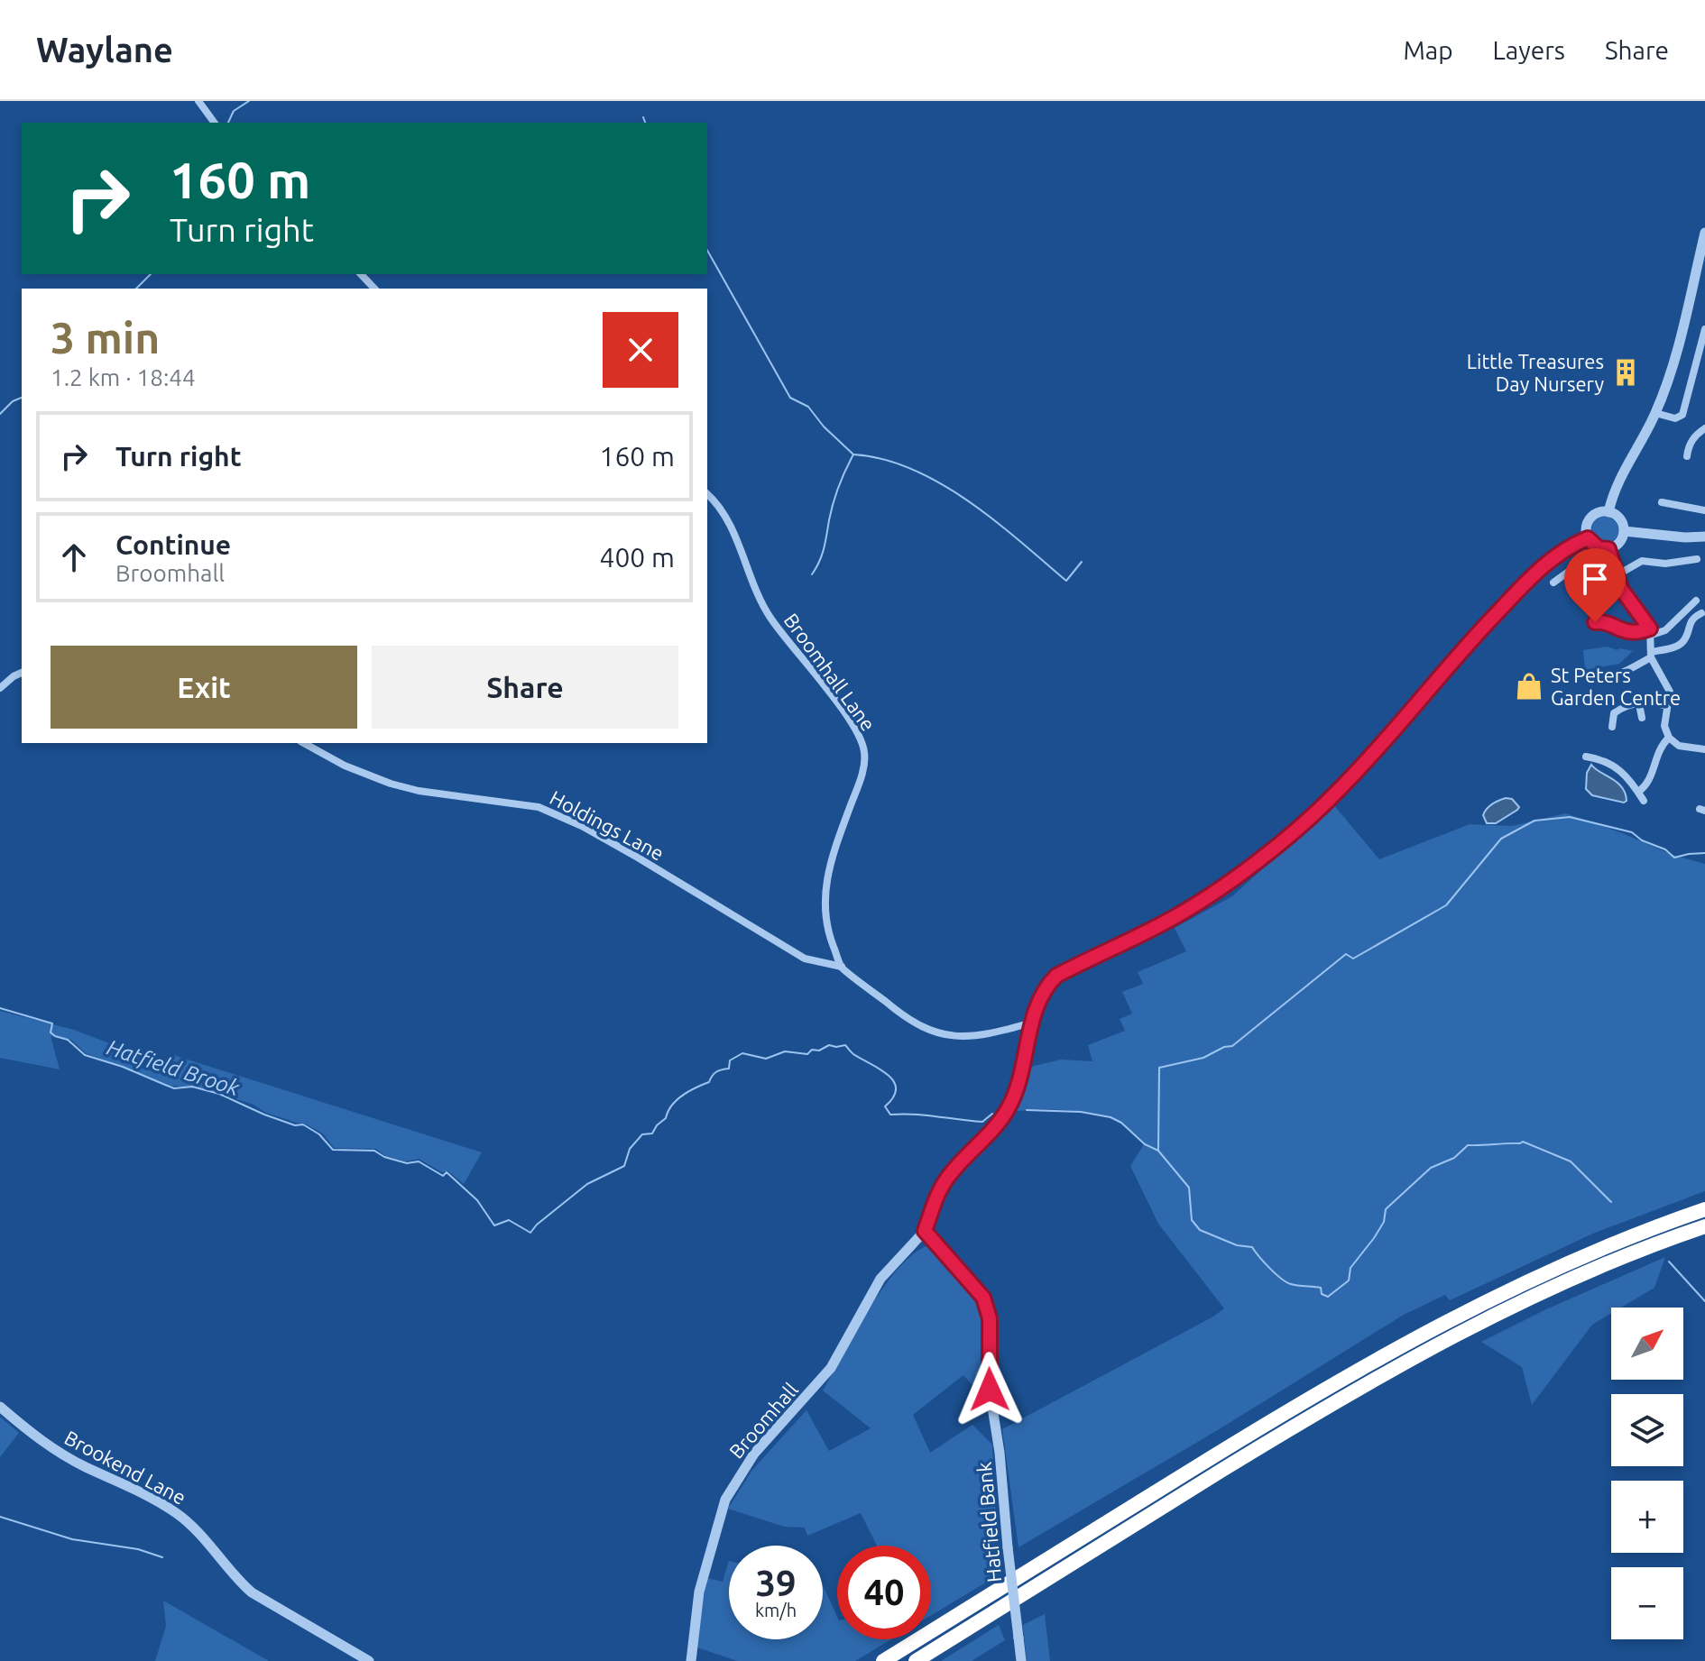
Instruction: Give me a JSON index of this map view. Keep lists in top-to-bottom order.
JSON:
{
  "streets": {
    "street": [
      "Broomhall Lane",
      "Holdings Lane",
      "Broomhall",
      "Brookend Lane",
      "Hatfield Bank"
    ]
  },
  "crossings": [
    ["Broomhall Lane", "Holdings Lane"],
    ["Broomhall", "Hatfield Bank"]
  ],
  "water": ["Hatfield Brook"],
  "places": {
    "building": ["Little Treasures Day Nursery"],
    "shop": ["St Peters Garden Centre"]
  },
  "north": "top right",
  "page": {
    "header": "Waylane",
    "nav": ["Map", "Layers", "Share"],
    "turn": ["160 m", "Turn right"],
    "heading": ["3 min", "1.2 km · 18:44"],
    "list": [
      {
        "name": "Turn right",
        "value": "160 m"
      },
      {
        "name": "Continue",
        "note": "Broomhall",
        "value": "400 m"
      }
    ],
    "buttons": ["Exit", "Share"],
    "map_buttons": ["+", "−"],
    "speed": "39 km/h",
    "limit": "40"
  }
}
